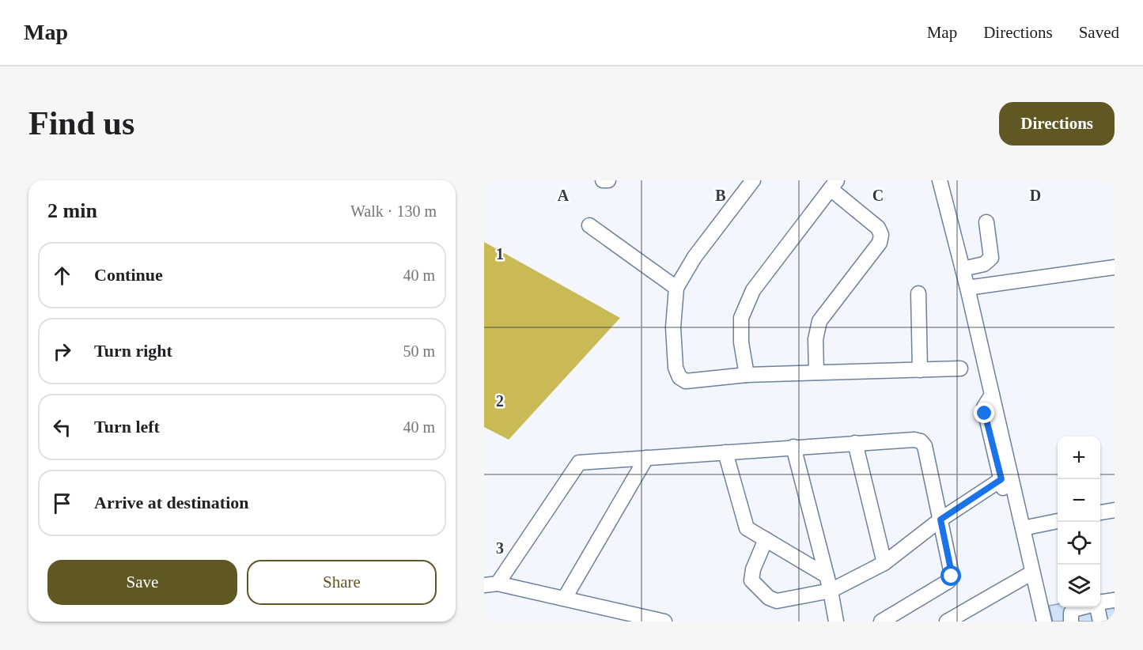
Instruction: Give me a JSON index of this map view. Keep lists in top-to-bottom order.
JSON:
{
  "page": {
    "header": "Map",
    "nav": ["Map", "Directions", "Saved"],
    "buttons": [
      "Directions",
      ["Save", "Share"]
    ],
    "title": "Find us",
    "heading": ["2 min", "Walk · 130 m"],
    "list": [
      ["Continue", "40 m"],
      ["Turn right", "50 m"],
      ["Turn left", "40 m"],
      "Arrive at destination"
    ],
    "map_buttons": ["+", "−"]
  },
  "grid": {
    "columns": [
      "A",
      "B",
      "C",
      "D"
    ],
    "rows": ["1", "2", "3"]
  }
}
